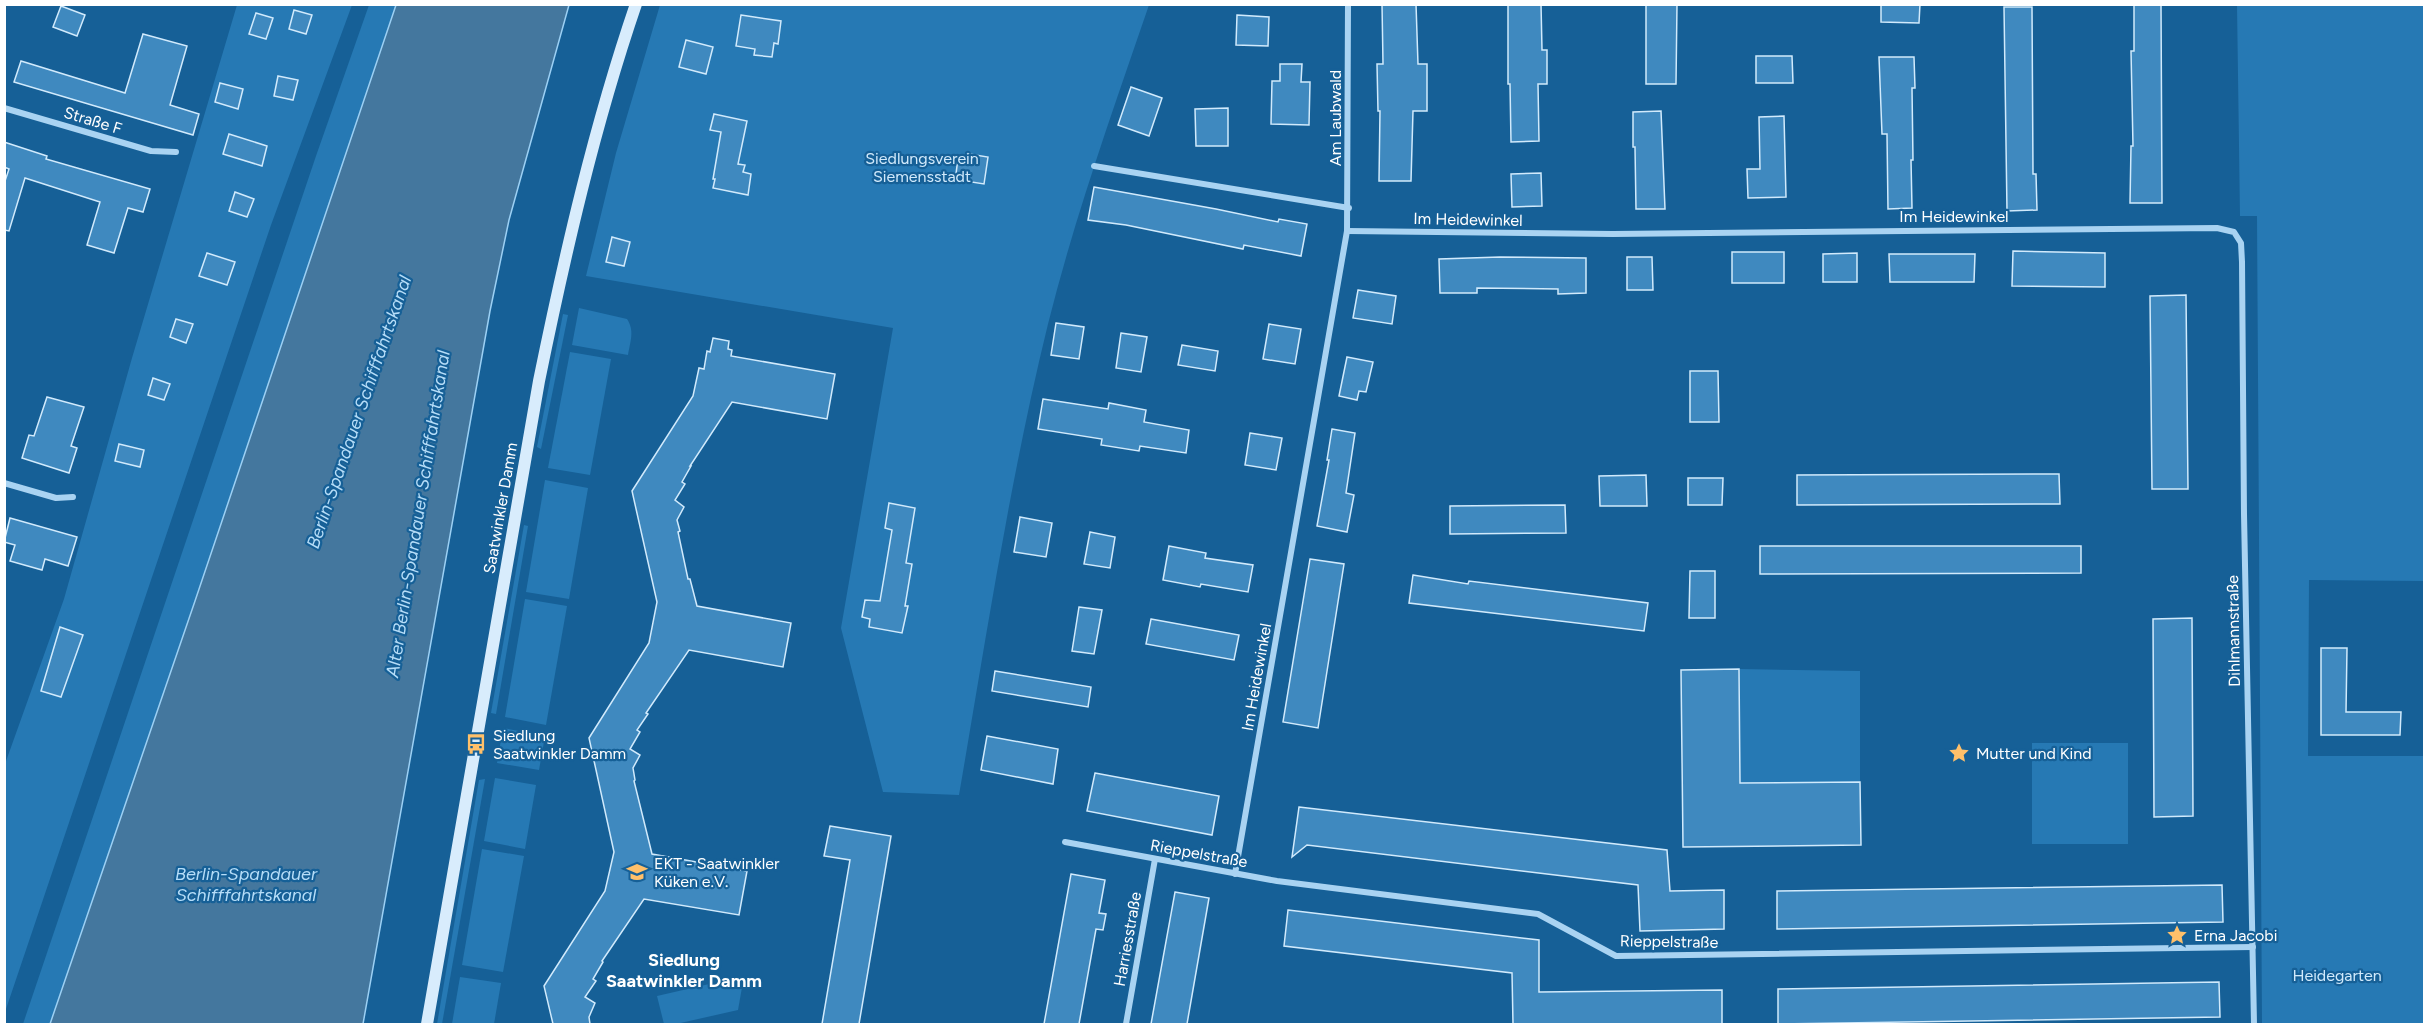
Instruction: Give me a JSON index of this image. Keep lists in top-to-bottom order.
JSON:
{
  "streets": {
    "main road": ["Saatwinkler Damm"],
    "street": [
      "Am Laubwald",
      "Straße F",
      "Im Heidewinkel",
      "Dihlmannstraße",
      "Rieppelstraße",
      "Harriesstraße"
    ]
  },
  "crossings": [
    ["Am Laubwald", "Im Heidewinkel"],
    ["Im Heidewinkel", "Dihlmannstraße"],
    ["Im Heidewinkel", "Rieppelstraße"],
    ["Dihlmannstraße", "Rieppelstraße"],
    ["Rieppelstraße", "Harriesstraße"]
  ],
  "districts": ["Siedlung Saatwinkler Damm"],
  "water": ["Berlin-Spandauer Schifffahrtskanal", "Alter Berlin-Spandauer Schifffahrtskanal"],
  "parks": ["Siedlungsverein Siemensstadt", "Heidegarten"],
  "places": {
    "bus stop": ["Siedlung Saatwinkler Damm"],
    "place": ["Mutter und Kind", "Erna Jacobi"],
    "school or university": ["EKT - Saatwinkler Küken e.V."]
  }
}
